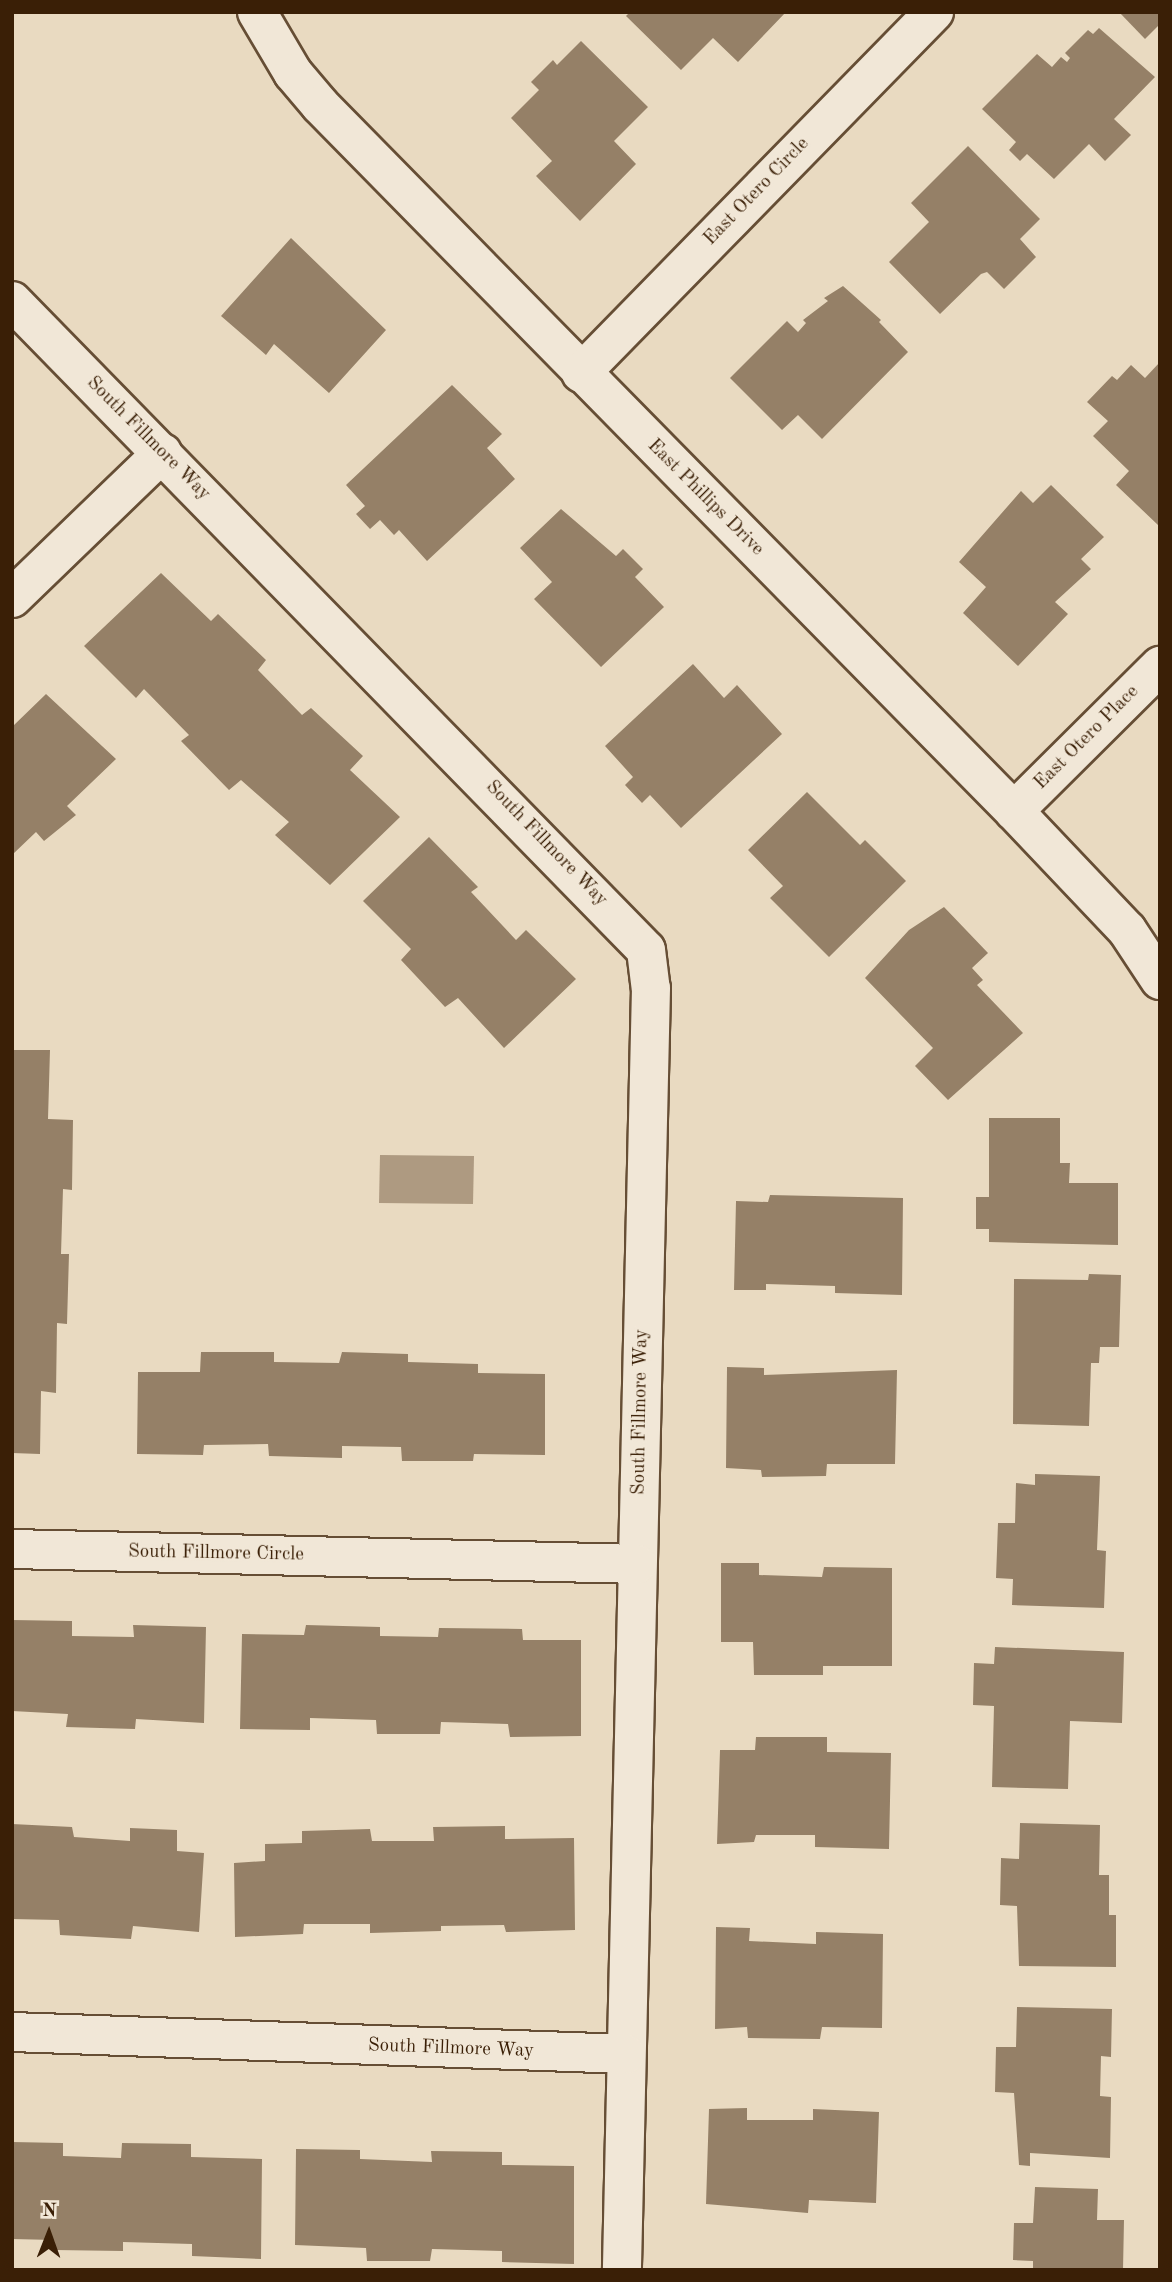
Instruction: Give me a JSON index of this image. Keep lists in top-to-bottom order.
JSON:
{
  "streets": {
    "street": [
      "East Otero Circle",
      "South Fillmore Way",
      "East Phillips Drive",
      "East Otero Place",
      "South Fillmore Circle"
    ]
  },
  "crossings": [
    ["East Otero Circle", "East Phillips Drive"],
    ["South Fillmore Way", "South Fillmore Circle"],
    ["East Phillips Drive", "East Otero Place"]
  ],
  "north": "top"
}
